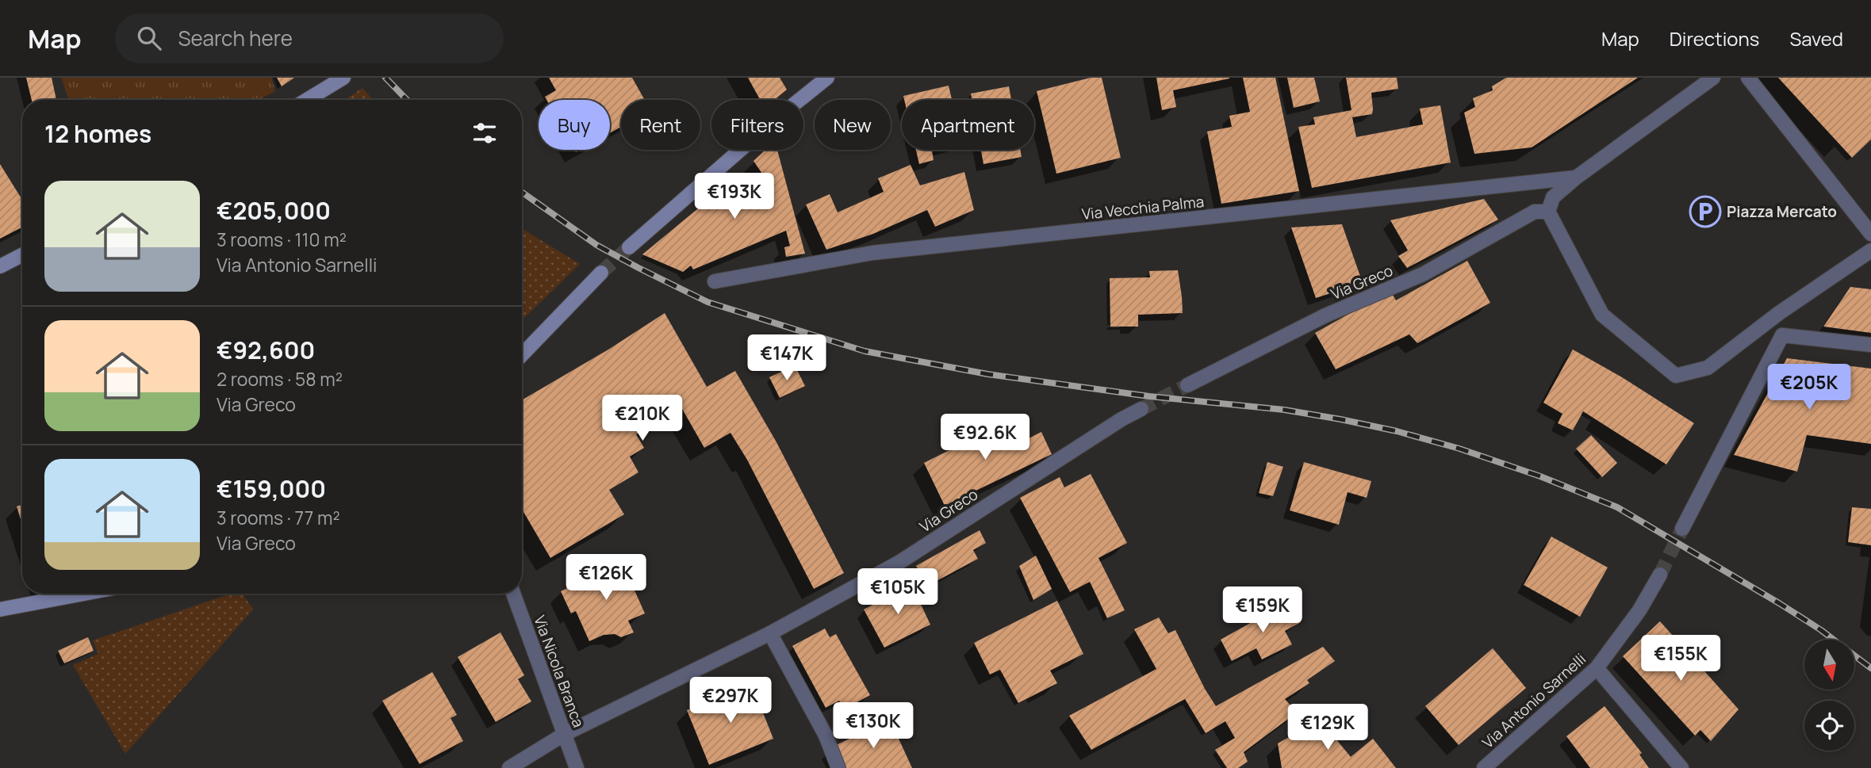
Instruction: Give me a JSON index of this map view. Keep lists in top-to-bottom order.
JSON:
{
  "streets": {
    "street": [
      "Via Vecchia Palma",
      "Via Greco",
      "Via Nicola Branca",
      "Via Antonio Sarnelli"
    ]
  },
  "crossings": [
    ["Via Greco", "Via Nicola Branca"]
  ],
  "places": {
    "parking": ["Piazza Mercato"]
  },
  "north": "bottom",
  "page": {
    "header": "Map",
    "search": "Search here",
    "nav": ["Map", "Directions", "Saved"],
    "chip": [
      "Buy",
      "Rent",
      "Filters",
      "New",
      "Apartment"
    ],
    "heading": "12 homes",
    "list": [
      {
        "name": "€205,000",
        "note": "3 rooms · 110 m² · Via Antonio Sarnelli"
      },
      {
        "name": "€92,600",
        "note": "2 rooms · 58 m² · Via Greco"
      },
      {
        "name": "€159,000",
        "note": "3 rooms · 77 m² · Via Greco"
      }
    ],
    "price": [
      "€193K",
      "€147K",
      "€205K",
      "€210K",
      "€92.6K",
      "€126K",
      "€105K",
      "€159K",
      "€155K",
      "€297K",
      "€130K",
      "€129K"
    ]
  }
}
